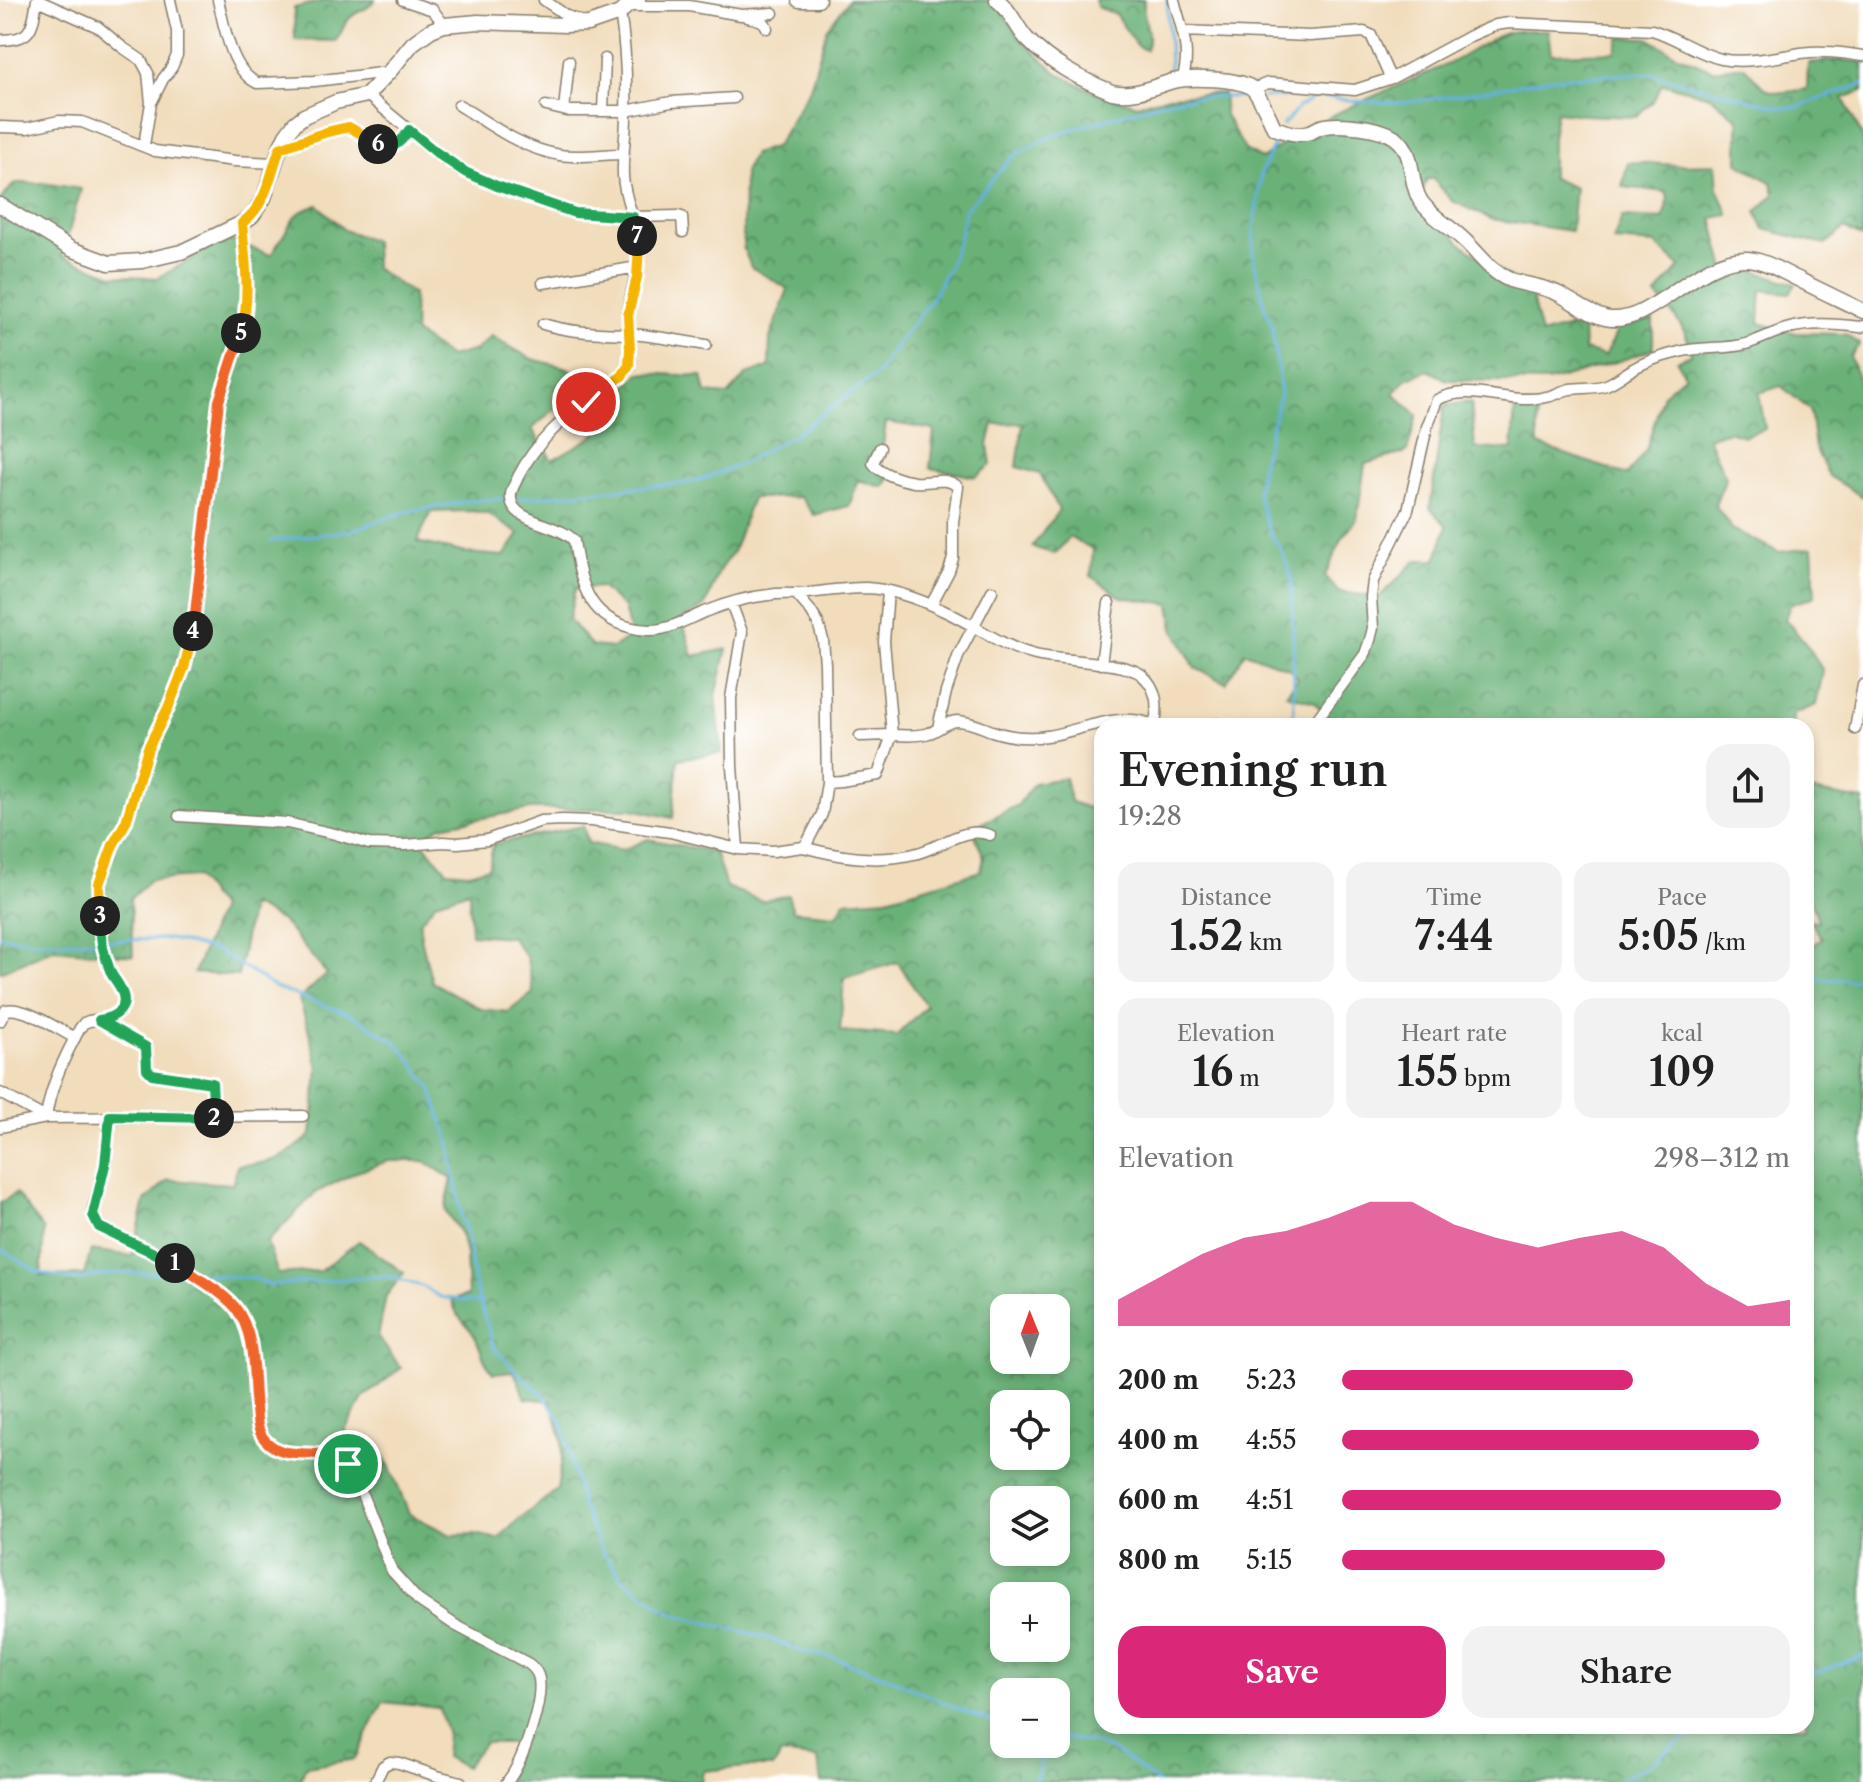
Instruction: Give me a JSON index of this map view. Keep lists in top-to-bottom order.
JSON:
{
  "north": "top",
  "page": {
    "pins": [
      "6",
      "7",
      "5",
      "4",
      "3",
      "2",
      "1"
    ],
    "heading": ["Evening run", "19:28"],
    "stats": [
      ["Distance", "1.52 km"],
      ["Time", "7:44"],
      ["Pace", "5:05 /km"],
      ["Elevation", "16 m"],
      ["Heart rate", "155 bpm"],
      ["kcal", "109"]
    ],
    "chart": ["Elevation", "298–312 m"],
    "map_buttons": ["+", "−"],
    "list": [
      {
        "name": "200 m",
        "note": "5:23"
      },
      {
        "name": "400 m",
        "note": "4:55"
      },
      {
        "name": "600 m",
        "note": "4:51"
      },
      {
        "name": "800 m",
        "note": "5:15"
      }
    ],
    "buttons": ["Save", "Share"]
  }
}
